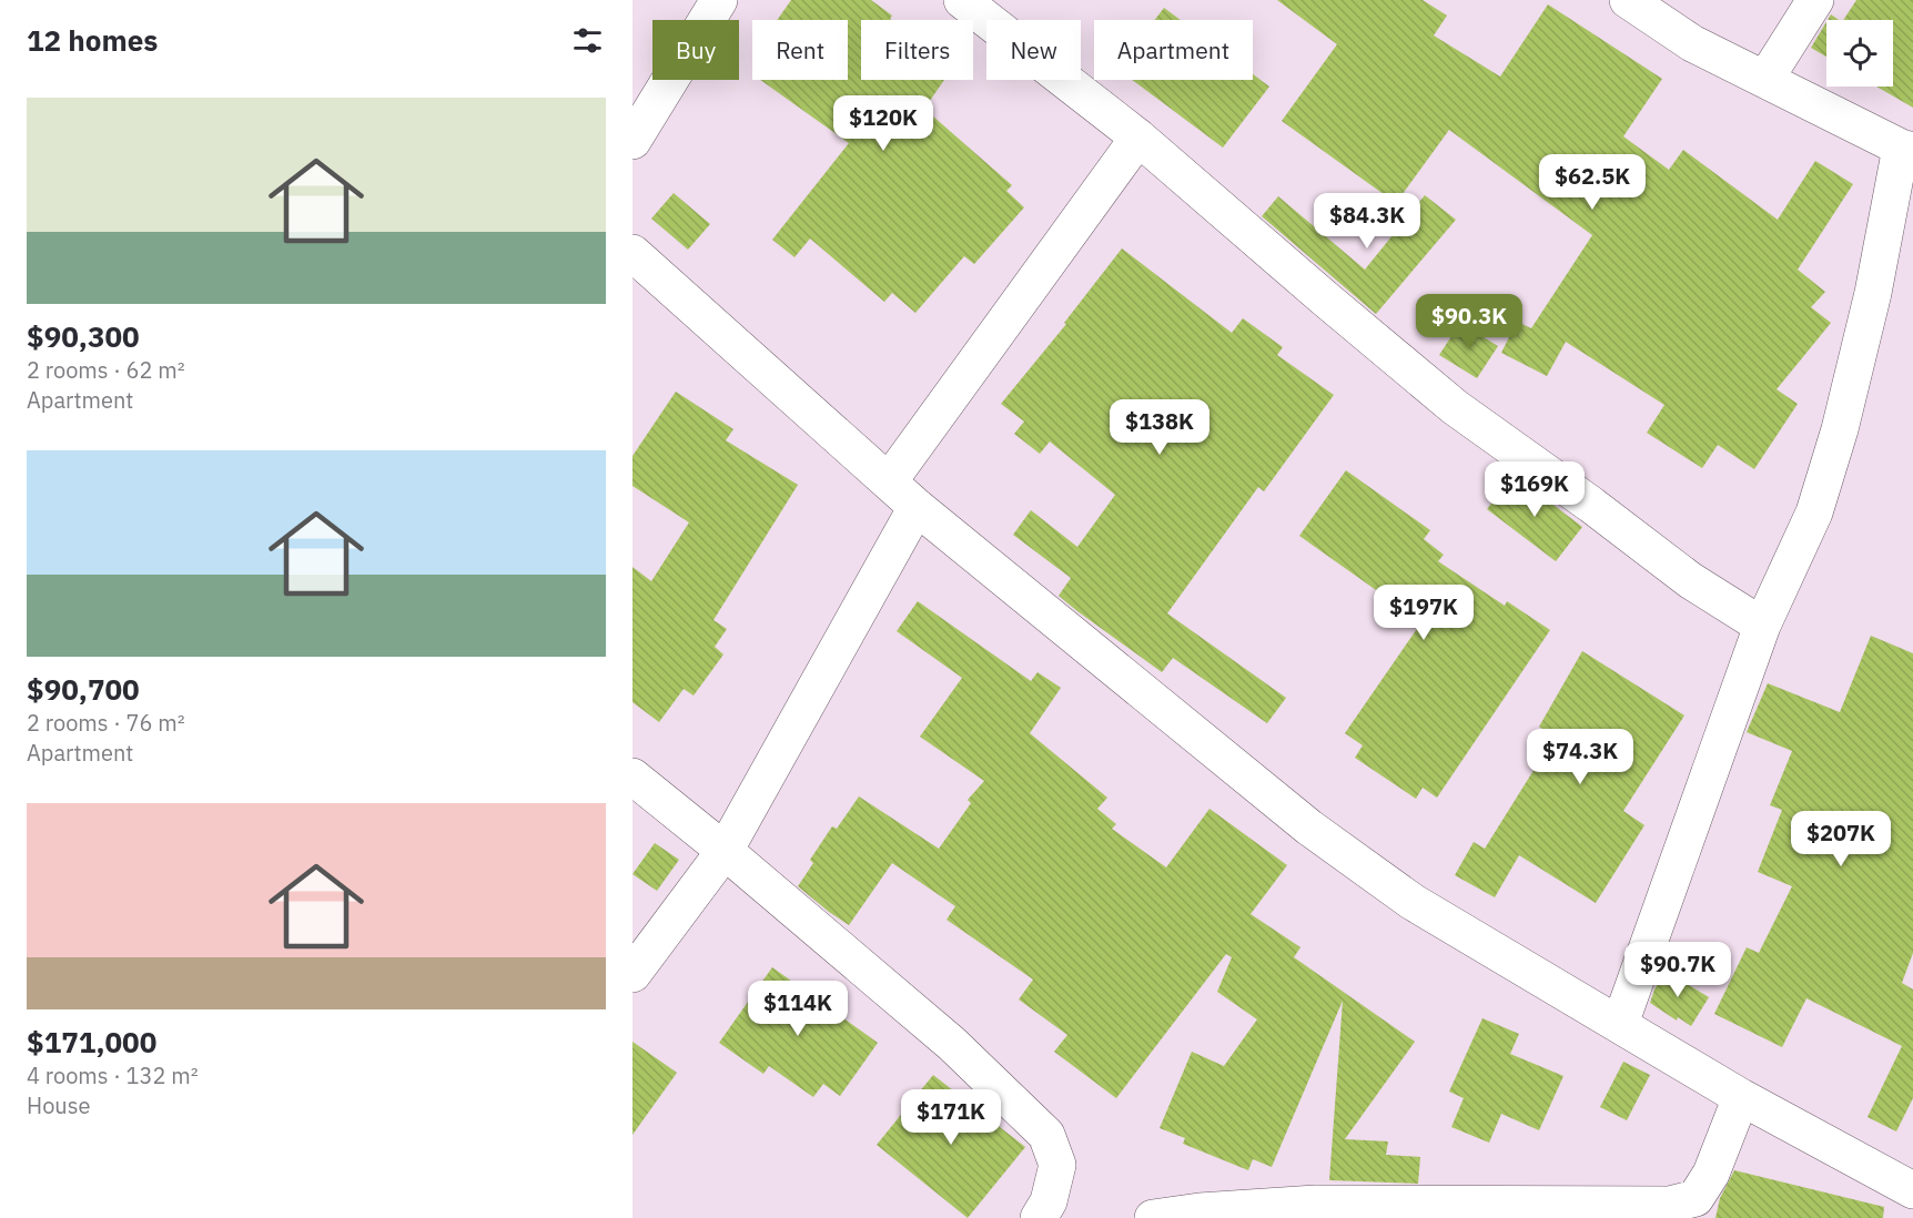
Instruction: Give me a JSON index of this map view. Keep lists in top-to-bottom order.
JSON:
{
  "page": {
    "heading": "12 homes",
    "chip": [
      "Buy",
      "Rent",
      "Filters",
      "New",
      "Apartment"
    ],
    "list": [
      {
        "name": "$90,300",
        "note": "2 rooms · 62 m² · Apartment"
      },
      {
        "name": "$90,700",
        "note": "2 rooms · 76 m² · Apartment"
      },
      {
        "name": "$171,000",
        "note": "4 rooms · 132 m² · House"
      }
    ],
    "price": [
      "$120K",
      "$62.5K",
      "$84.3K",
      "$90.3K",
      "$138K",
      "$169K",
      "$197K",
      "$74.3K",
      "$207K",
      "$90.7K",
      "$114K",
      "$171K"
    ]
  }
}
